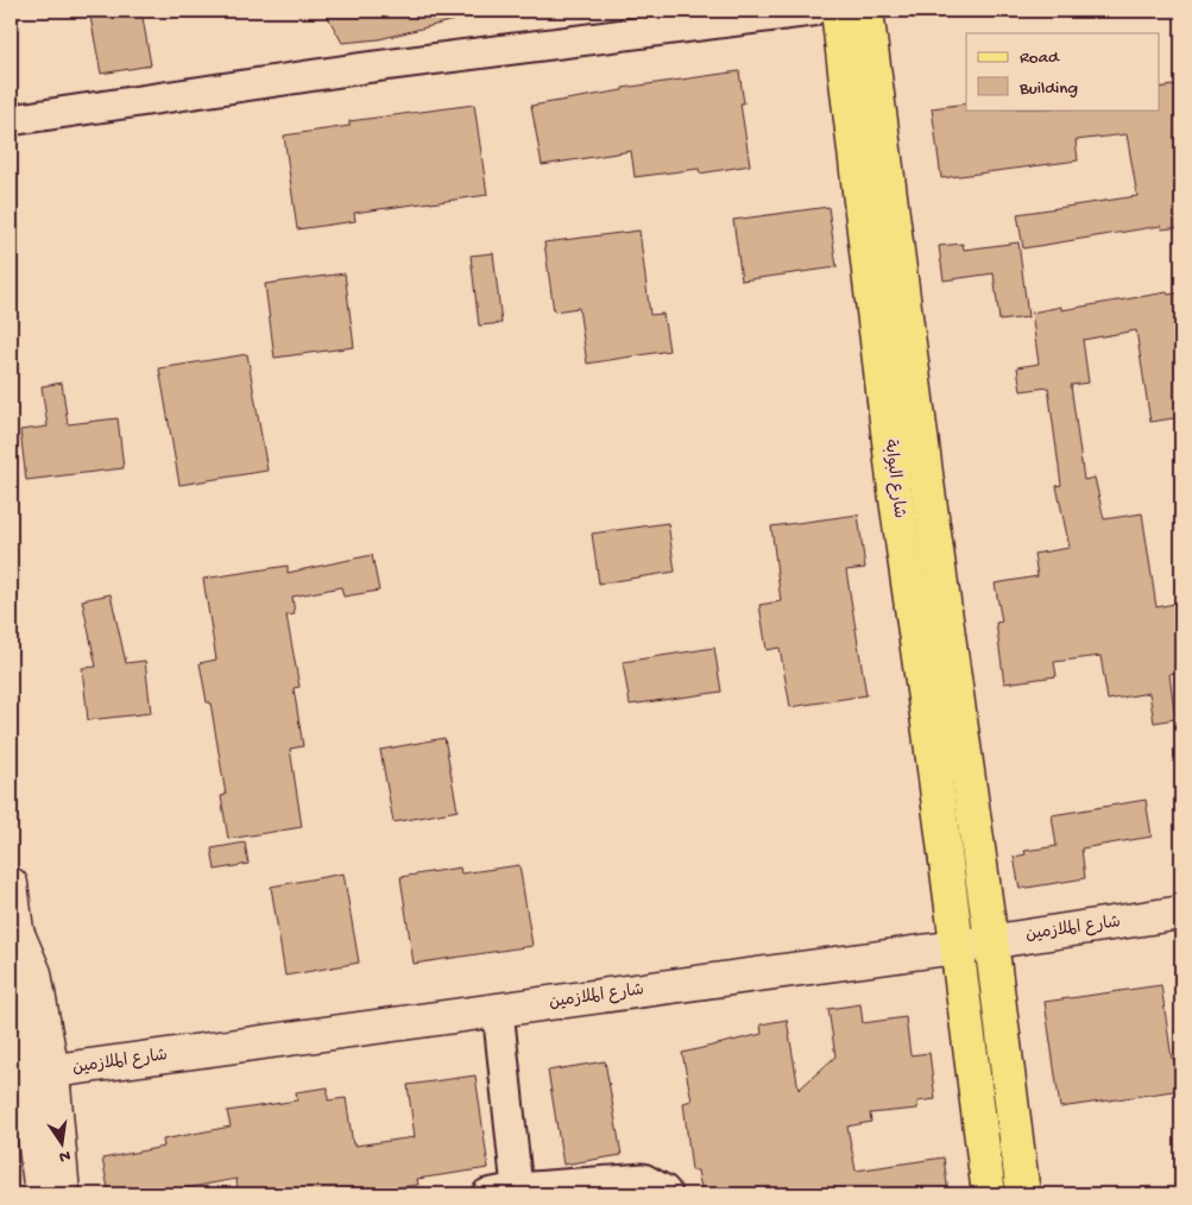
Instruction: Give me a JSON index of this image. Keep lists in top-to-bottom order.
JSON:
{
  "streets": {
    "main road": ["شارع البوابة"],
    "street": ["شارع الملازمين"]
  },
  "crossings": [
    ["شارع البوابة", "شارع الملازمين"]
  ],
  "legend": ["Road", "Building"],
  "north": "bottom"
}
